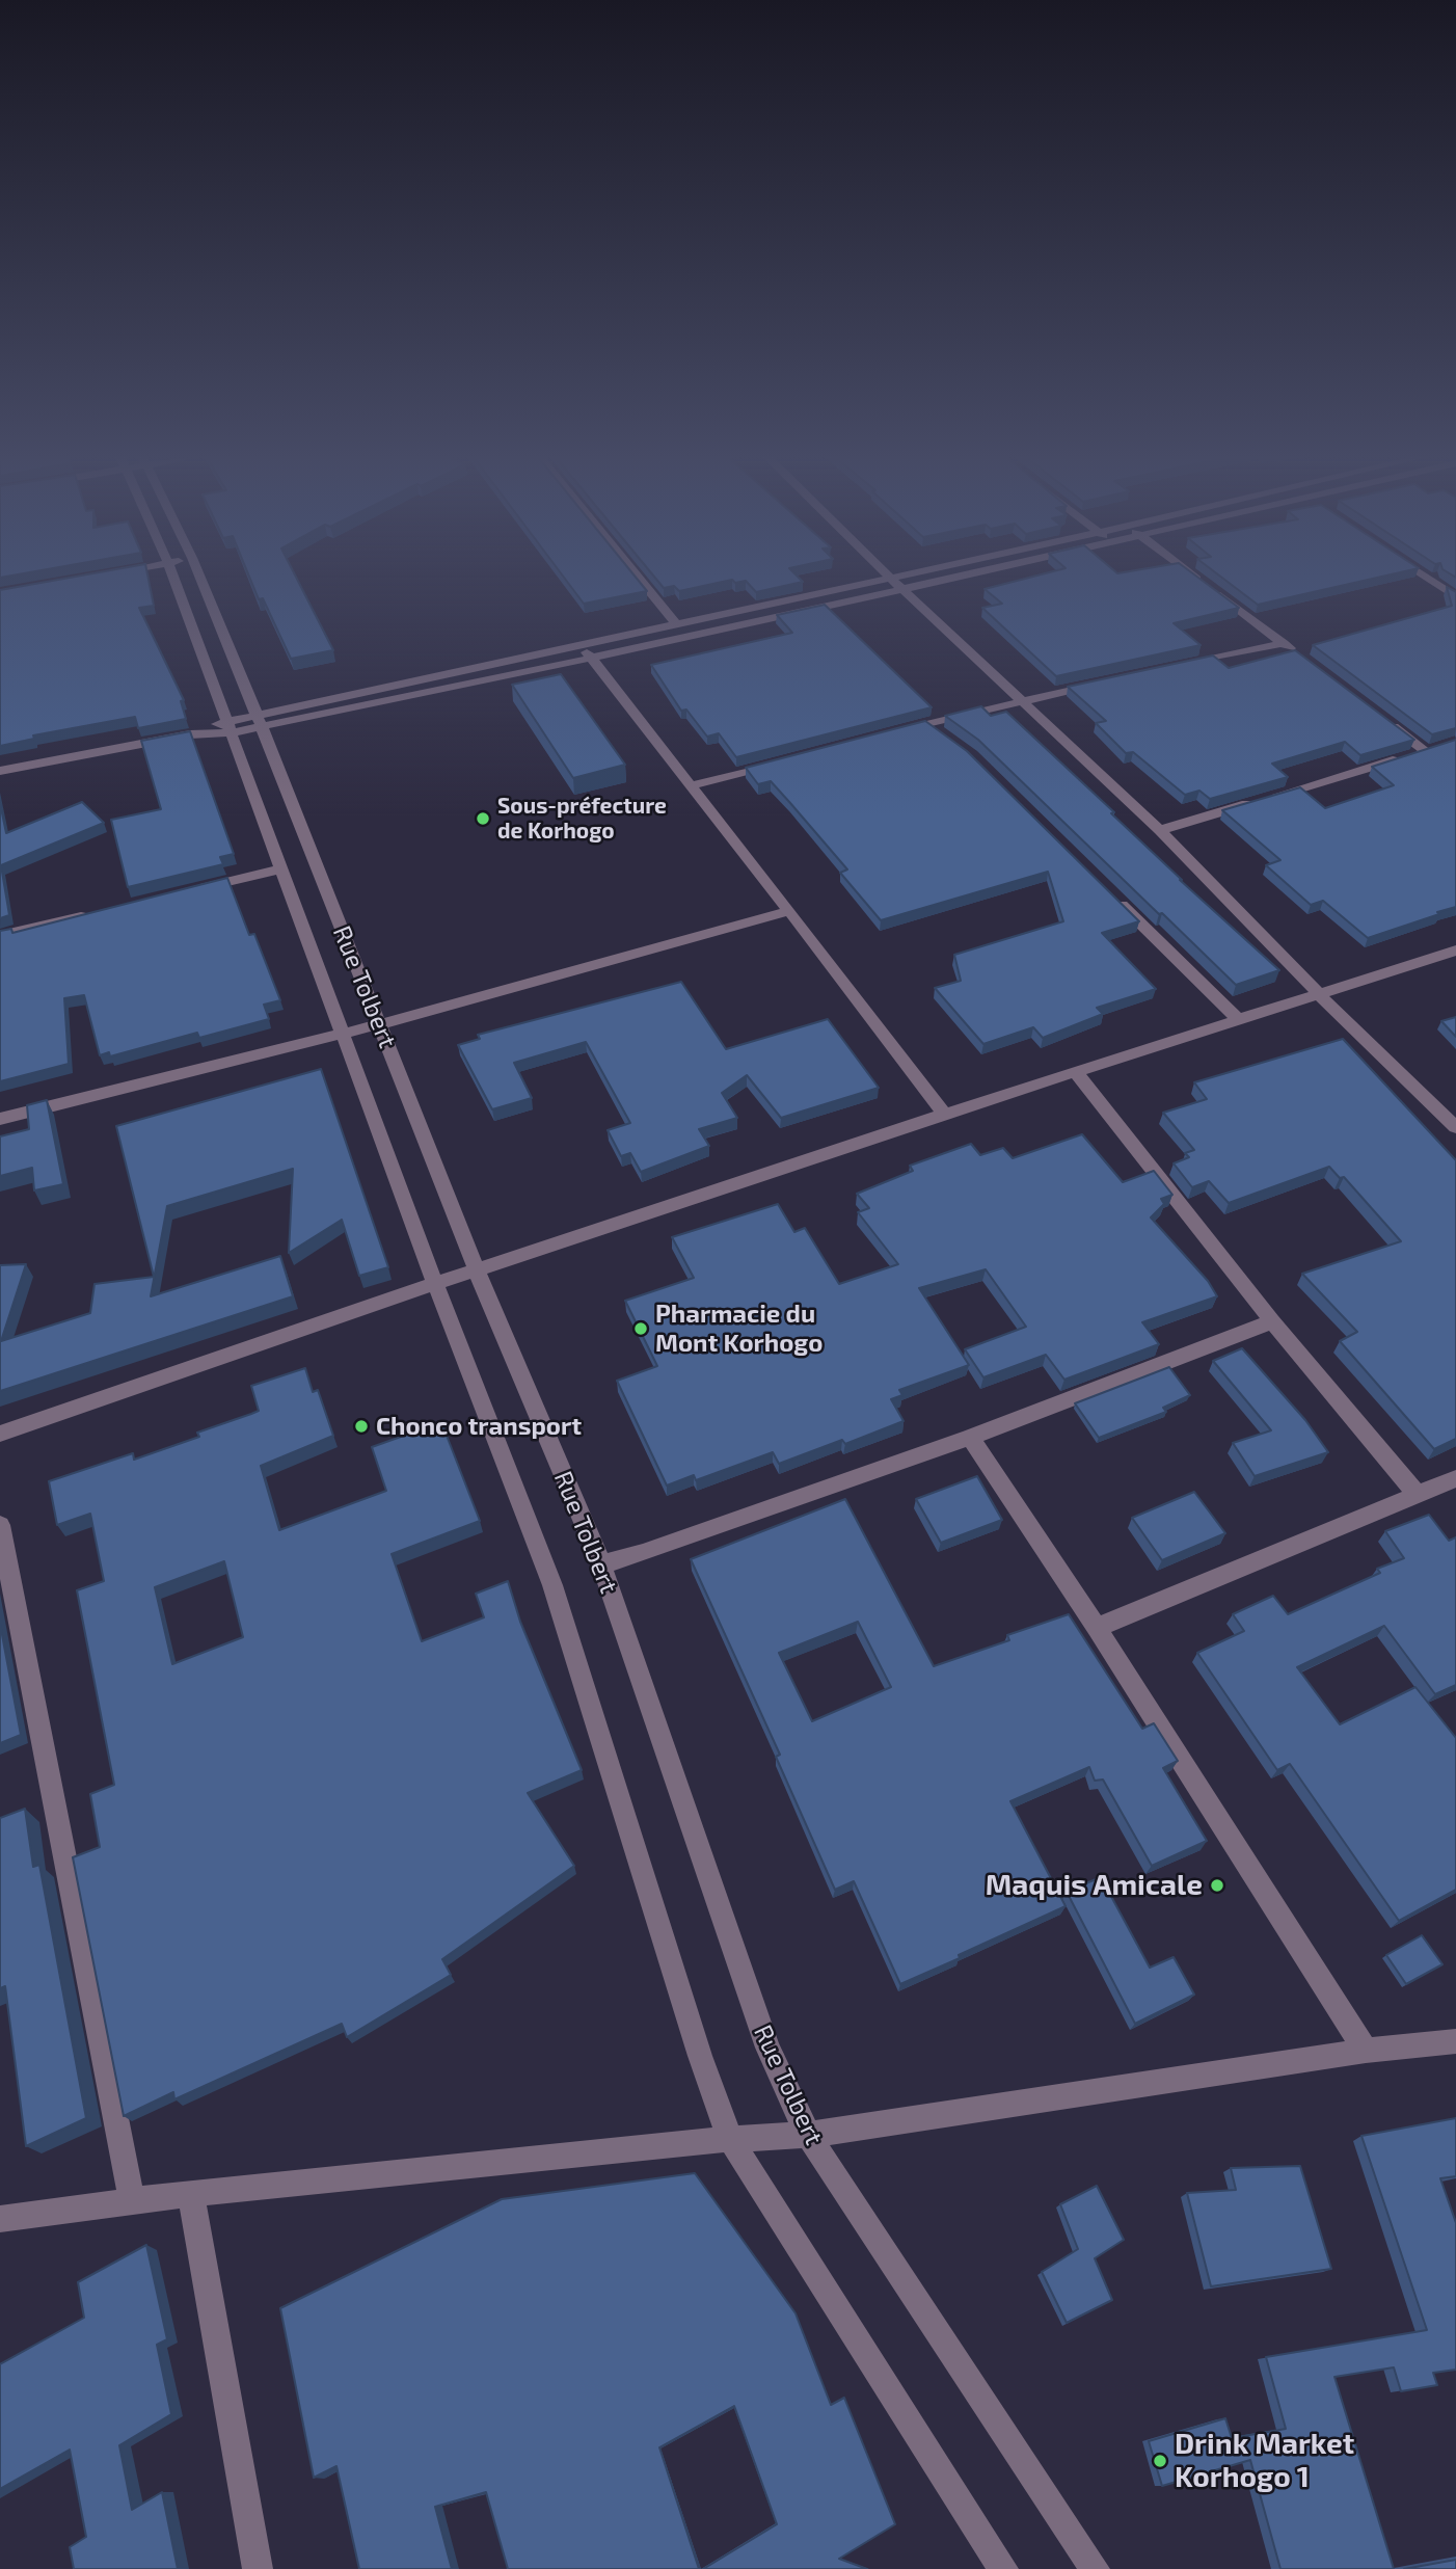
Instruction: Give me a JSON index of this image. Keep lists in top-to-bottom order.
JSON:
{
  "streets": {
    "street": ["Rue Tolbert"]
  },
  "places": [
    "Sous-préfecture de Korhogo",
    "Pharmacie du Mont Korhogo",
    "Chonco transport",
    "Maquis Amicale",
    "Drink Market Korhogo 1"
  ]
}
